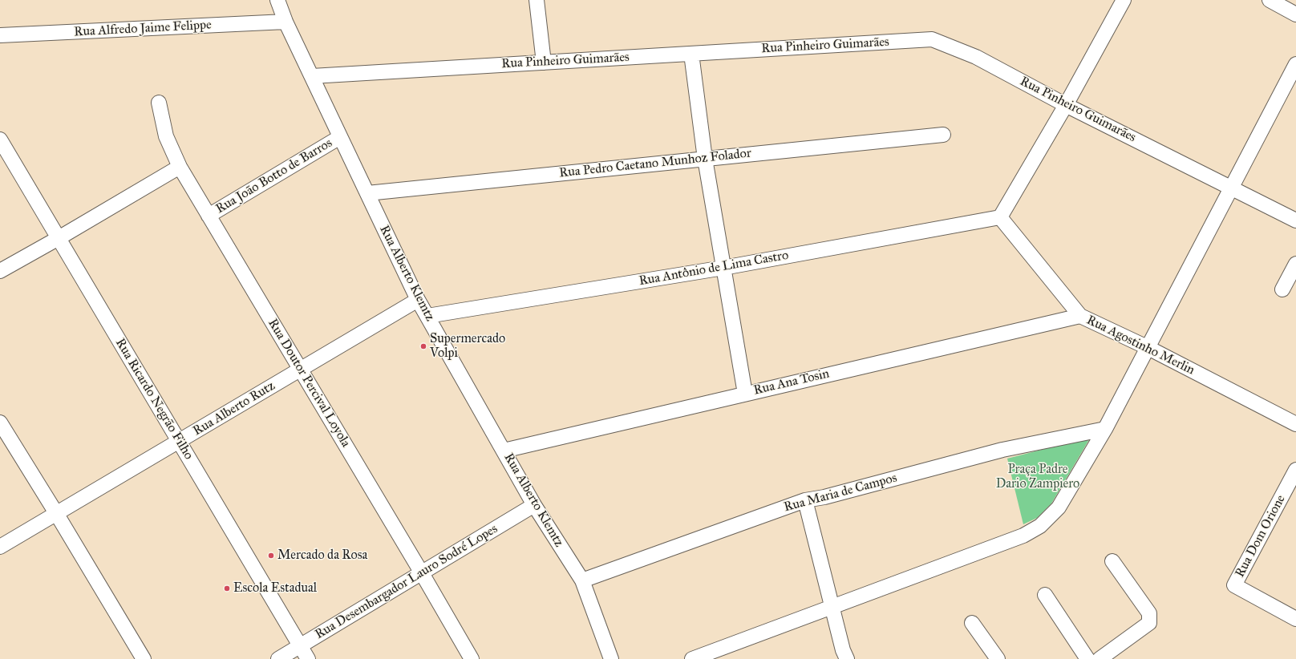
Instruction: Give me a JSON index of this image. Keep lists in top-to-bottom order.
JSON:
{
  "streets": {
    "street": [
      "Rua Alfredo Jaime Felippe",
      "Rua Pinheiro Guimarães",
      "Rua Pedro Caetano Munhoz Folador",
      "Rua João Botto de Barros",
      "Rua Antônio de Lima Castro",
      "Rua Alberto Klemtz",
      "Rua Agostinho Merlin",
      "Rua Ana Tosin",
      "Rua Doutor Percival Loyola",
      "Rua Ricardo Negrão Filho",
      "Rua Alberto Rutz",
      "Rua Maria de Campos",
      "Rua Dom Orione",
      "Rua Desembargador Lauro Sodré Lopes"
    ]
  },
  "crossings": [
    ["Rua Alfredo Jaime Felippe", "Rua Alberto Klemtz"],
    ["Rua Pinheiro Guimarães", "Rua Alberto Klemtz"],
    ["Rua Pedro Caetano Munhoz Folador", "Rua Alberto Klemtz"],
    ["Rua João Botto de Barros", "Rua Alberto Klemtz"],
    ["Rua João Botto de Barros", "Rua Doutor Percival Loyola"],
    ["Rua Antônio de Lima Castro", "Rua Alberto Klemtz"],
    ["Rua Antônio de Lima Castro", "Rua Agostinho Merlin"],
    ["Rua Alberto Klemtz", "Rua Ana Tosin"],
    ["Rua Alberto Klemtz", "Rua Alberto Rutz"],
    ["Rua Alberto Klemtz", "Rua Maria de Campos"],
    ["Rua Alberto Klemtz", "Rua Desembargador Lauro Sodré Lopes"],
    ["Rua Agostinho Merlin", "Rua Ana Tosin"],
    ["Rua Doutor Percival Loyola", "Rua Alberto Rutz"],
    ["Rua Doutor Percival Loyola", "Rua Desembargador Lauro Sodré Lopes"],
    ["Rua Ricardo Negrão Filho", "Rua Alberto Rutz"],
    ["Rua Ricardo Negrão Filho", "Rua Desembargador Lauro Sodré Lopes"]
  ],
  "parks": ["Praça Padre Dario Zampiero"],
  "places": ["Supermercado Volpi", "Mercado da Rosa", "Escola Estadual"]
}
